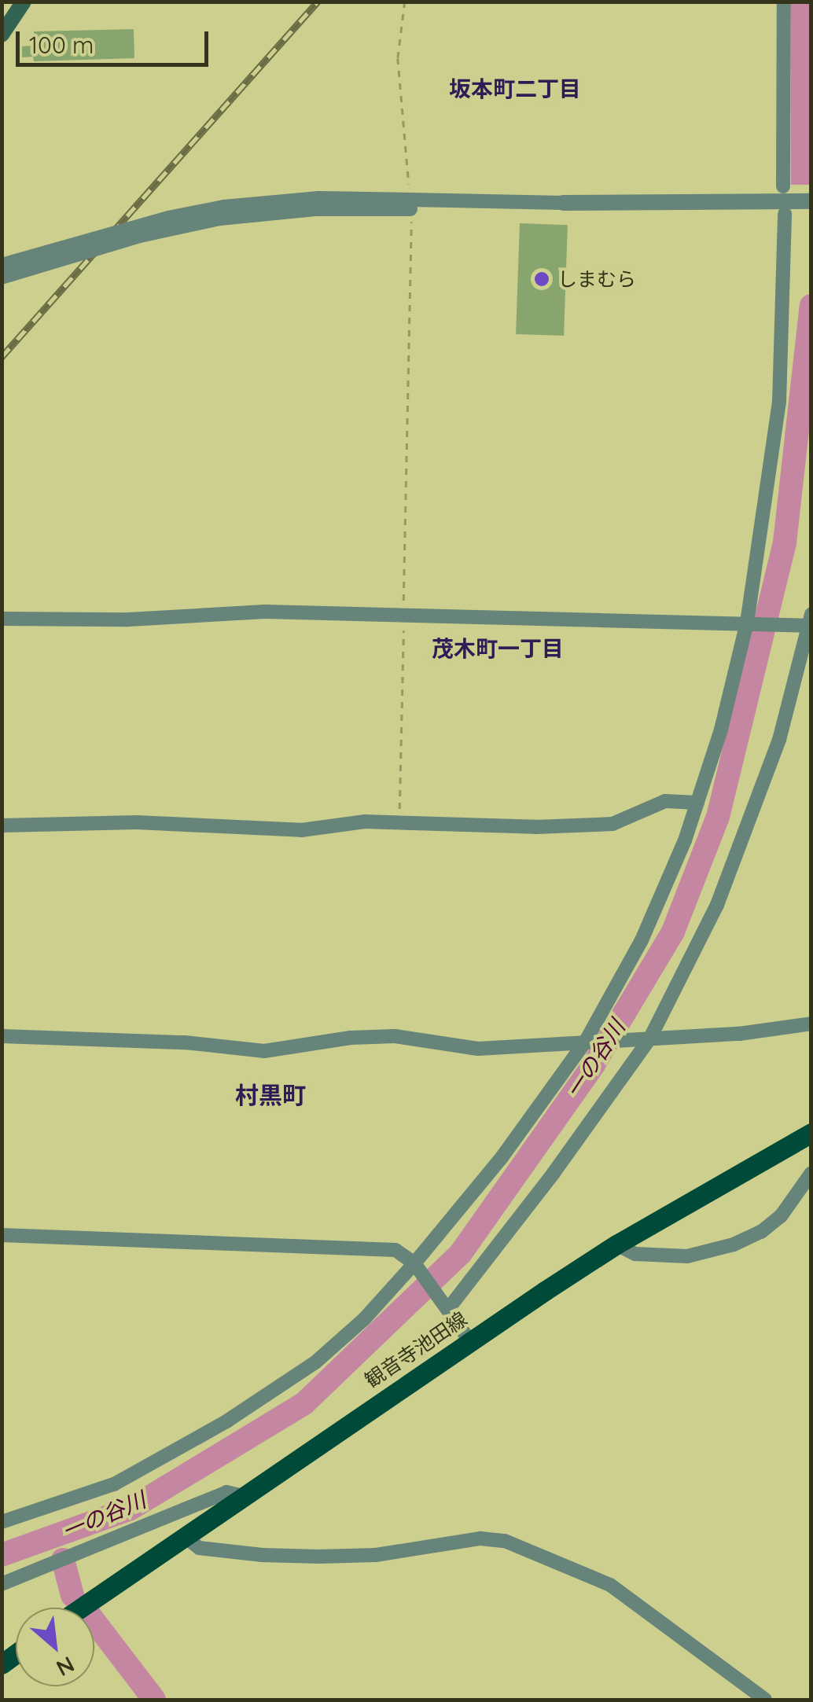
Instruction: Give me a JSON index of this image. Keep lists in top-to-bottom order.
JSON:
{
  "streets": {
    "main road": ["観音寺池田線"]
  },
  "districts": ["坂本町二丁目", "茂木町一丁目", "村黒町"],
  "water": ["一の谷川"],
  "places": ["しまむら"],
  "scale_bar": "100 m",
  "north": "bottom right"
}
